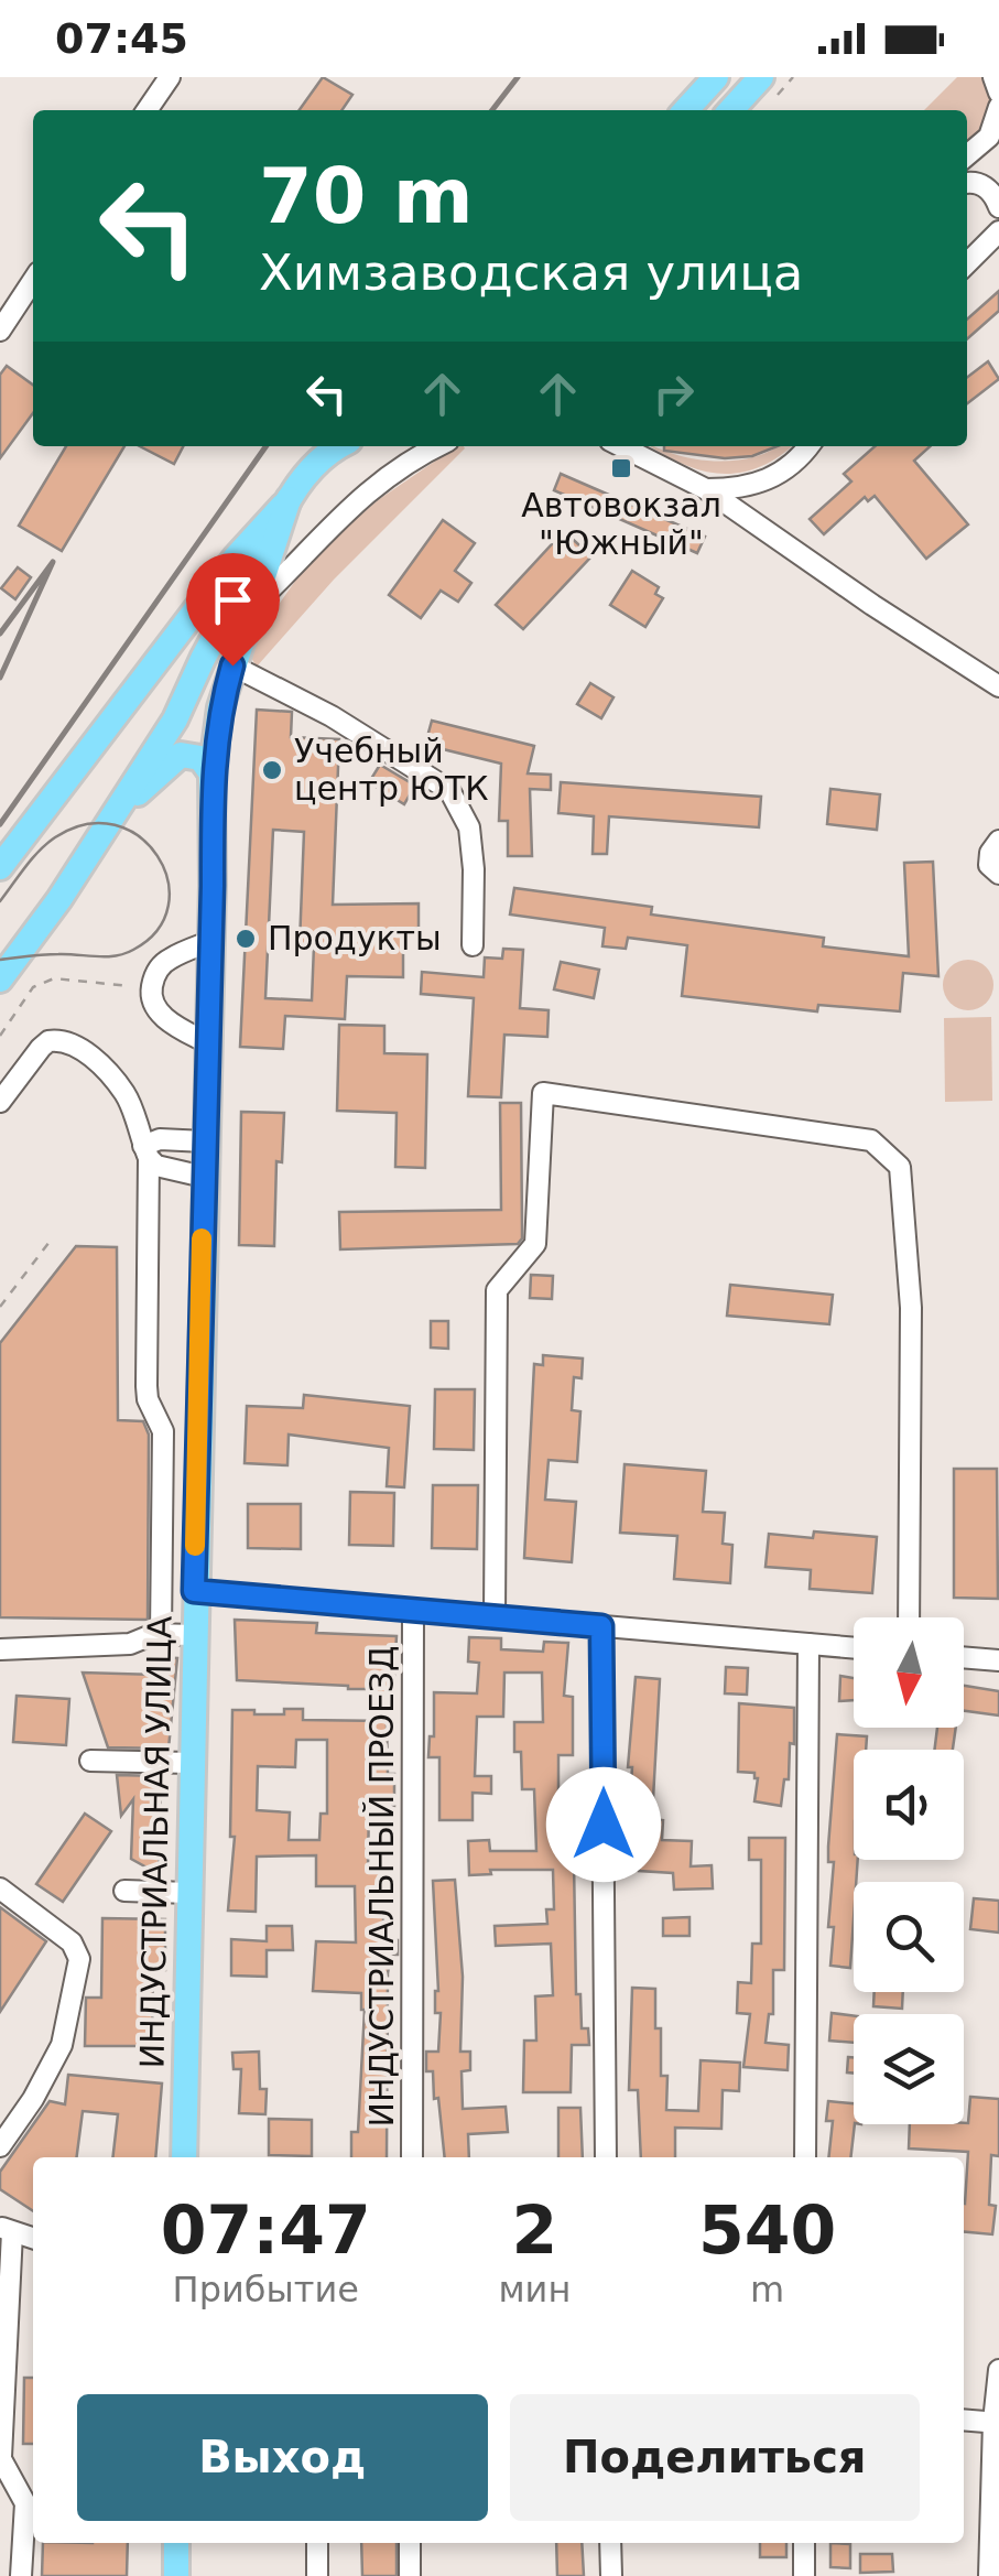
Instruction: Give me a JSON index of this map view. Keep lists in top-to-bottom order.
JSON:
{
  "streets": {
    "main road": ["ИНДУСТРИАЛЬНАЯ УЛИЦА"],
    "street": ["ИНДУСТРИАЛЬНЫЙ ПРОЕЗД"]
  },
  "places": {
    "transit": ["Автовокзал \"Южный\""],
    "other": ["Учебный центр ЮТК", "Продукты"]
  },
  "north": "bottom",
  "page": {
    "status": "07:45",
    "turn": ["70 m", "Химзаводская улица"],
    "eta": [
      "07:47",
      "Прибытие",
      "2",
      "мин",
      "540",
      "m"
    ],
    "buttons": ["Выход", "Поделиться"]
  }
}
